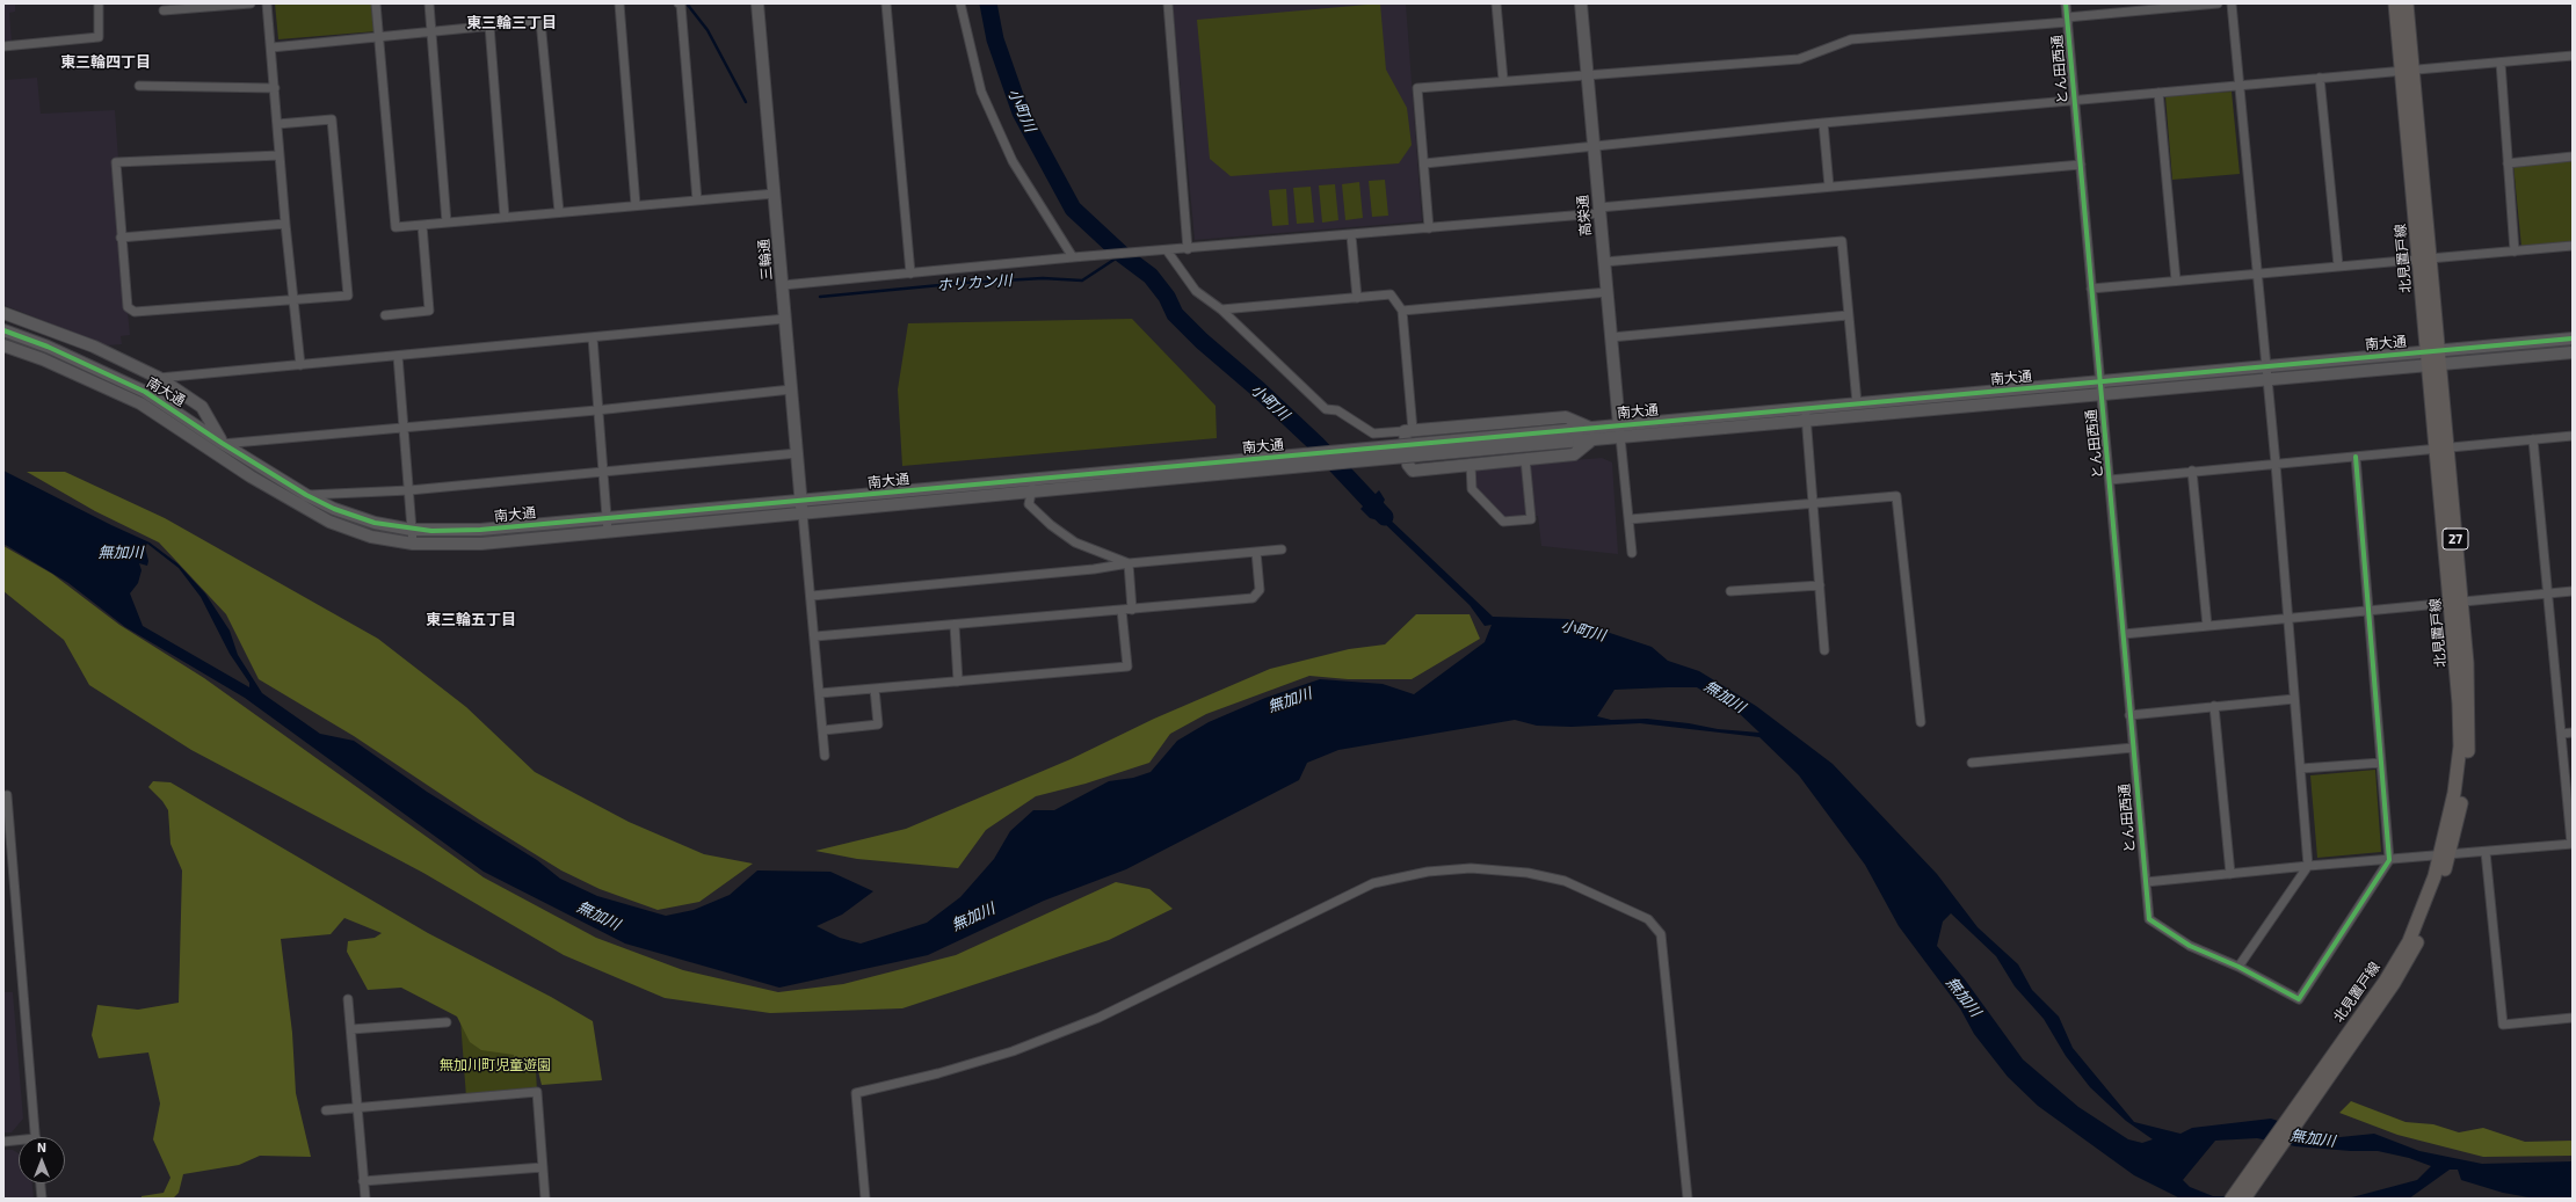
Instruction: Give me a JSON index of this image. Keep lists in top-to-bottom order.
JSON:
{
  "streets": {
    "main road": ["北見置戸線", "27"],
    "street": [
      "とん田西通",
      "高栄通",
      "三輪通",
      "南大通"
    ]
  },
  "crossings": [
    ["とん田西通", "南大通"],
    ["高栄通", "南大通"],
    ["北見置戸線", "南大通"],
    ["三輪通", "南大通"]
  ],
  "districts": ["東三輪三丁目", "東三輪四丁目", "東三輪五丁目"],
  "water": ["小町川", "ホリカン川", "無加川"],
  "parks": ["無加川町児童遊園"],
  "north": "top"
}
